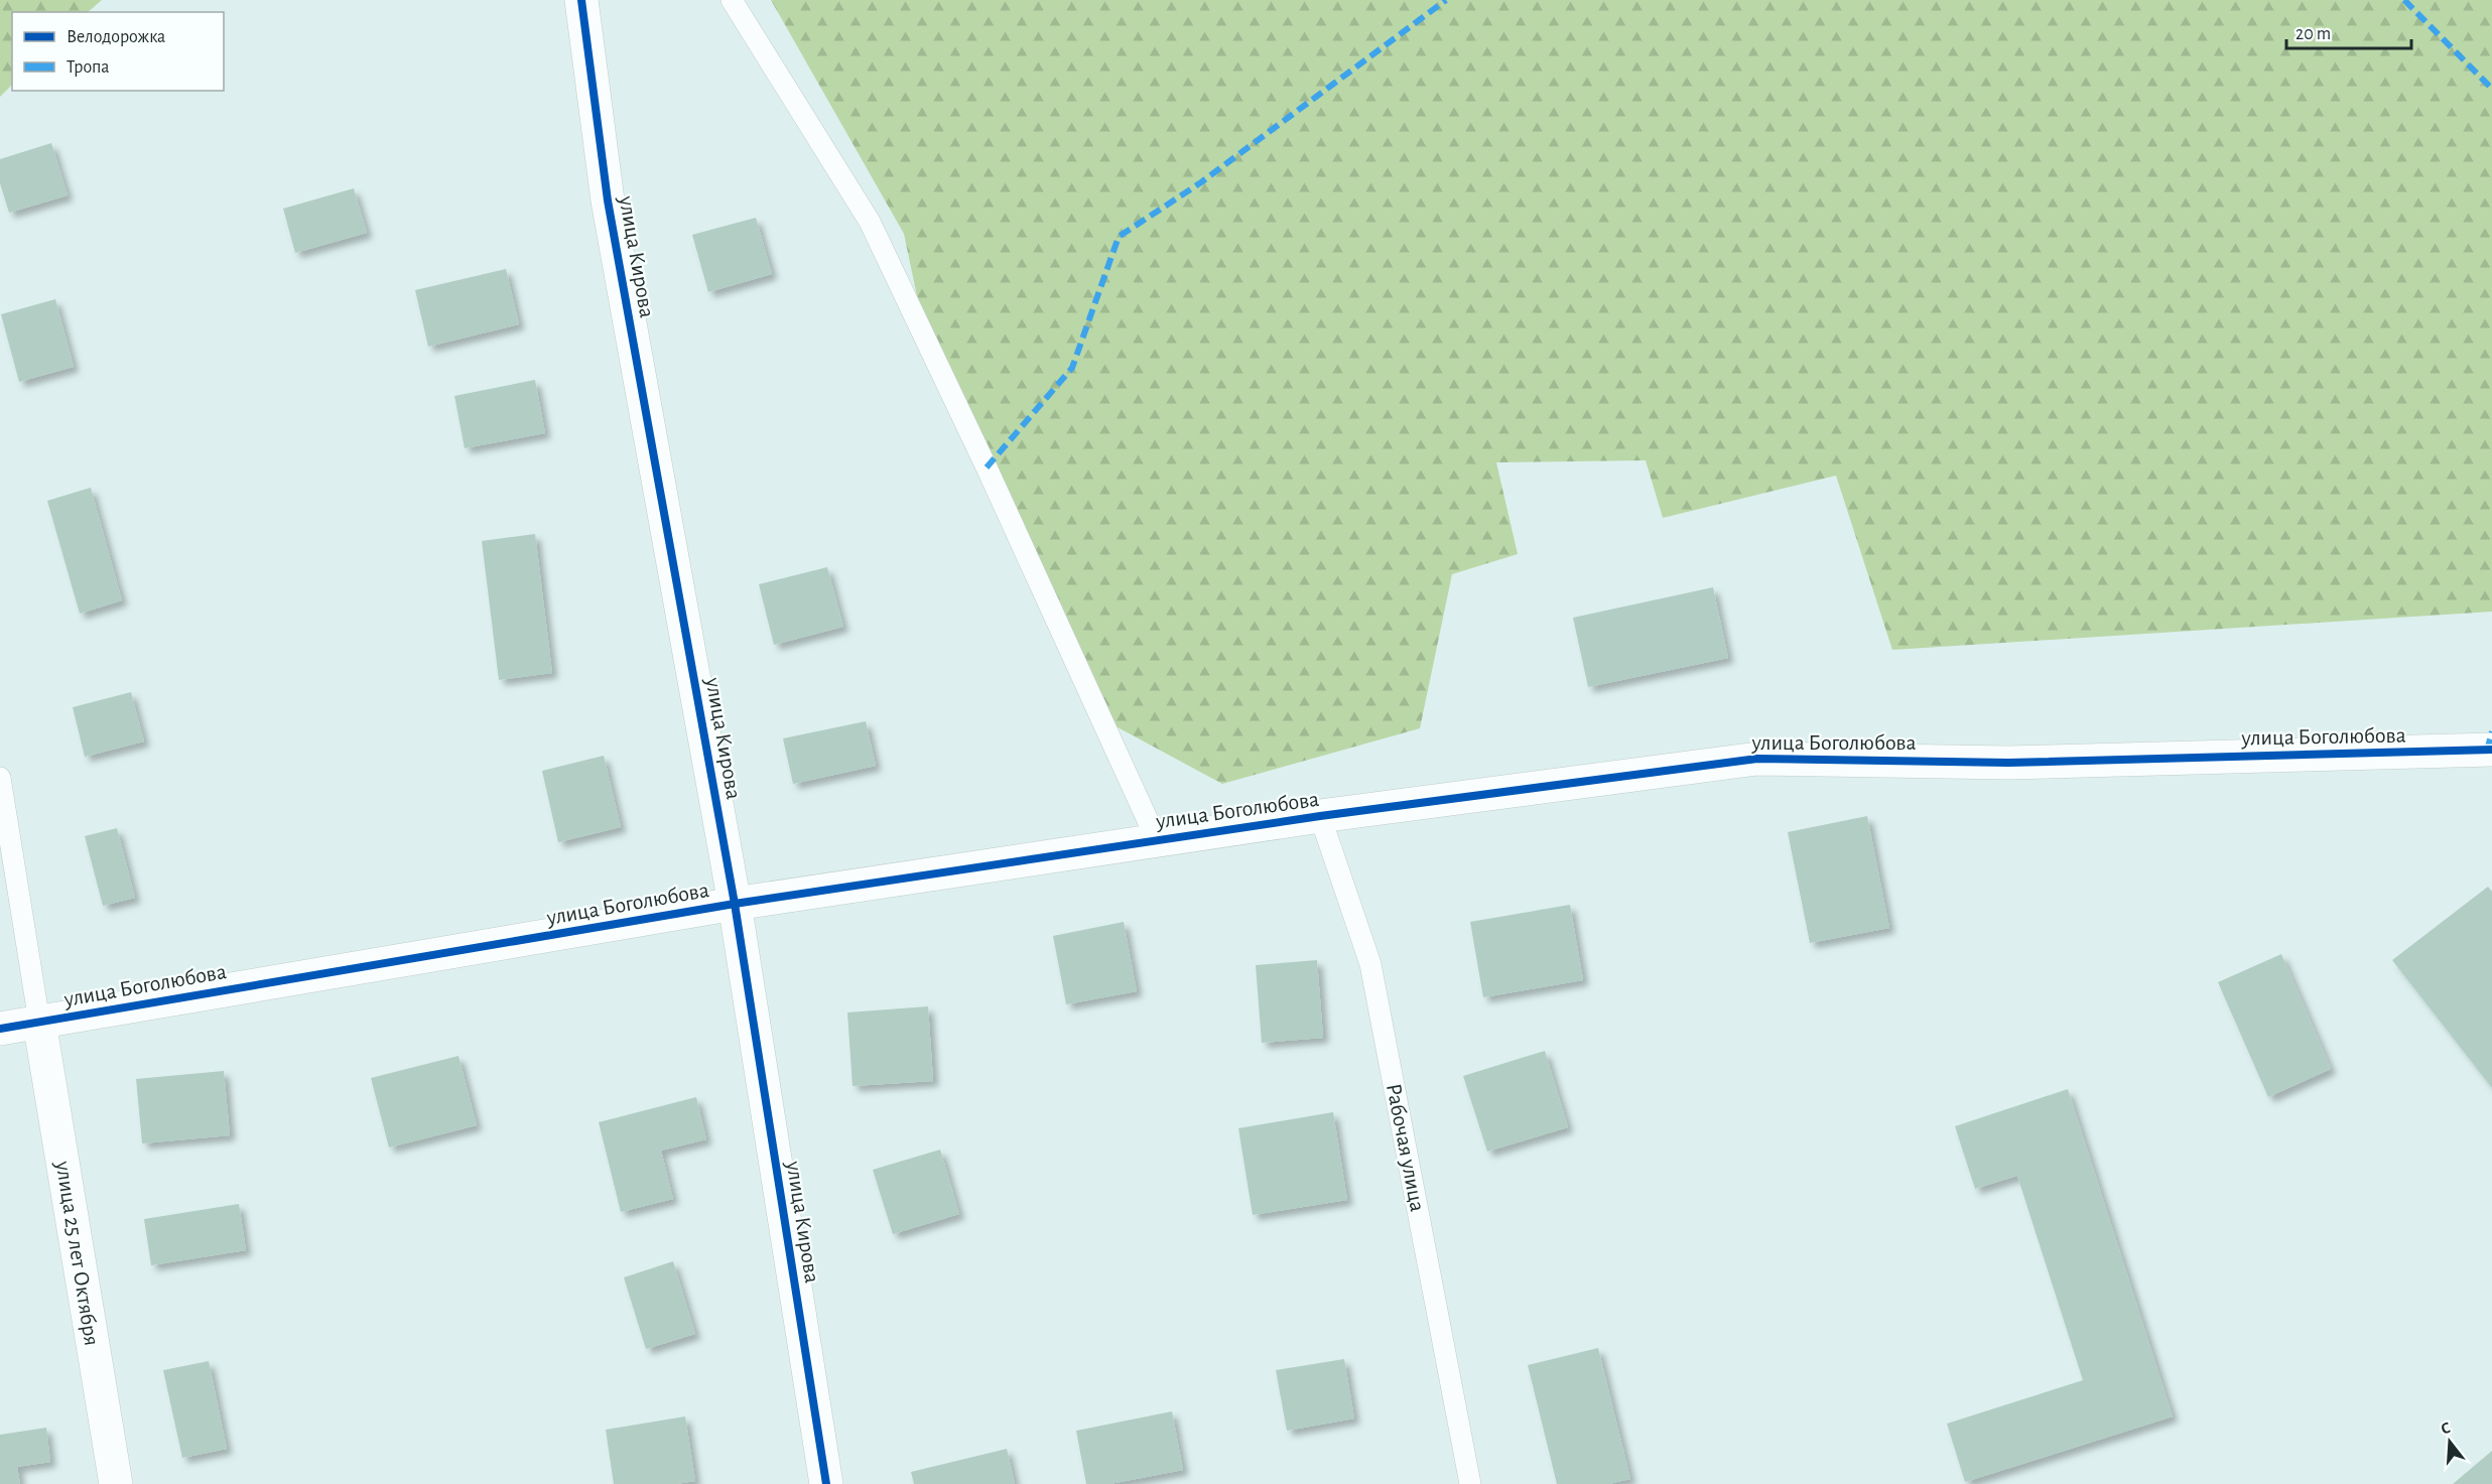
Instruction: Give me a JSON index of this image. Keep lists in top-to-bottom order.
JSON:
{
  "streets": {
    "street": ["улица Кирова", "улица Боголюбова", "улица 25 лет Октября"],
    "lane": ["Рабочая улица"]
  },
  "crossings": [
    ["улица Кирова", "улица Боголюбова"],
    ["улица Боголюбова", "Рабочая улица"],
    ["улица Боголюбова", "улица 25 лет Октября"]
  ],
  "legend": ["Велодорожка", "Тропа"],
  "scale_bar": "20 m",
  "north": "top"
}
